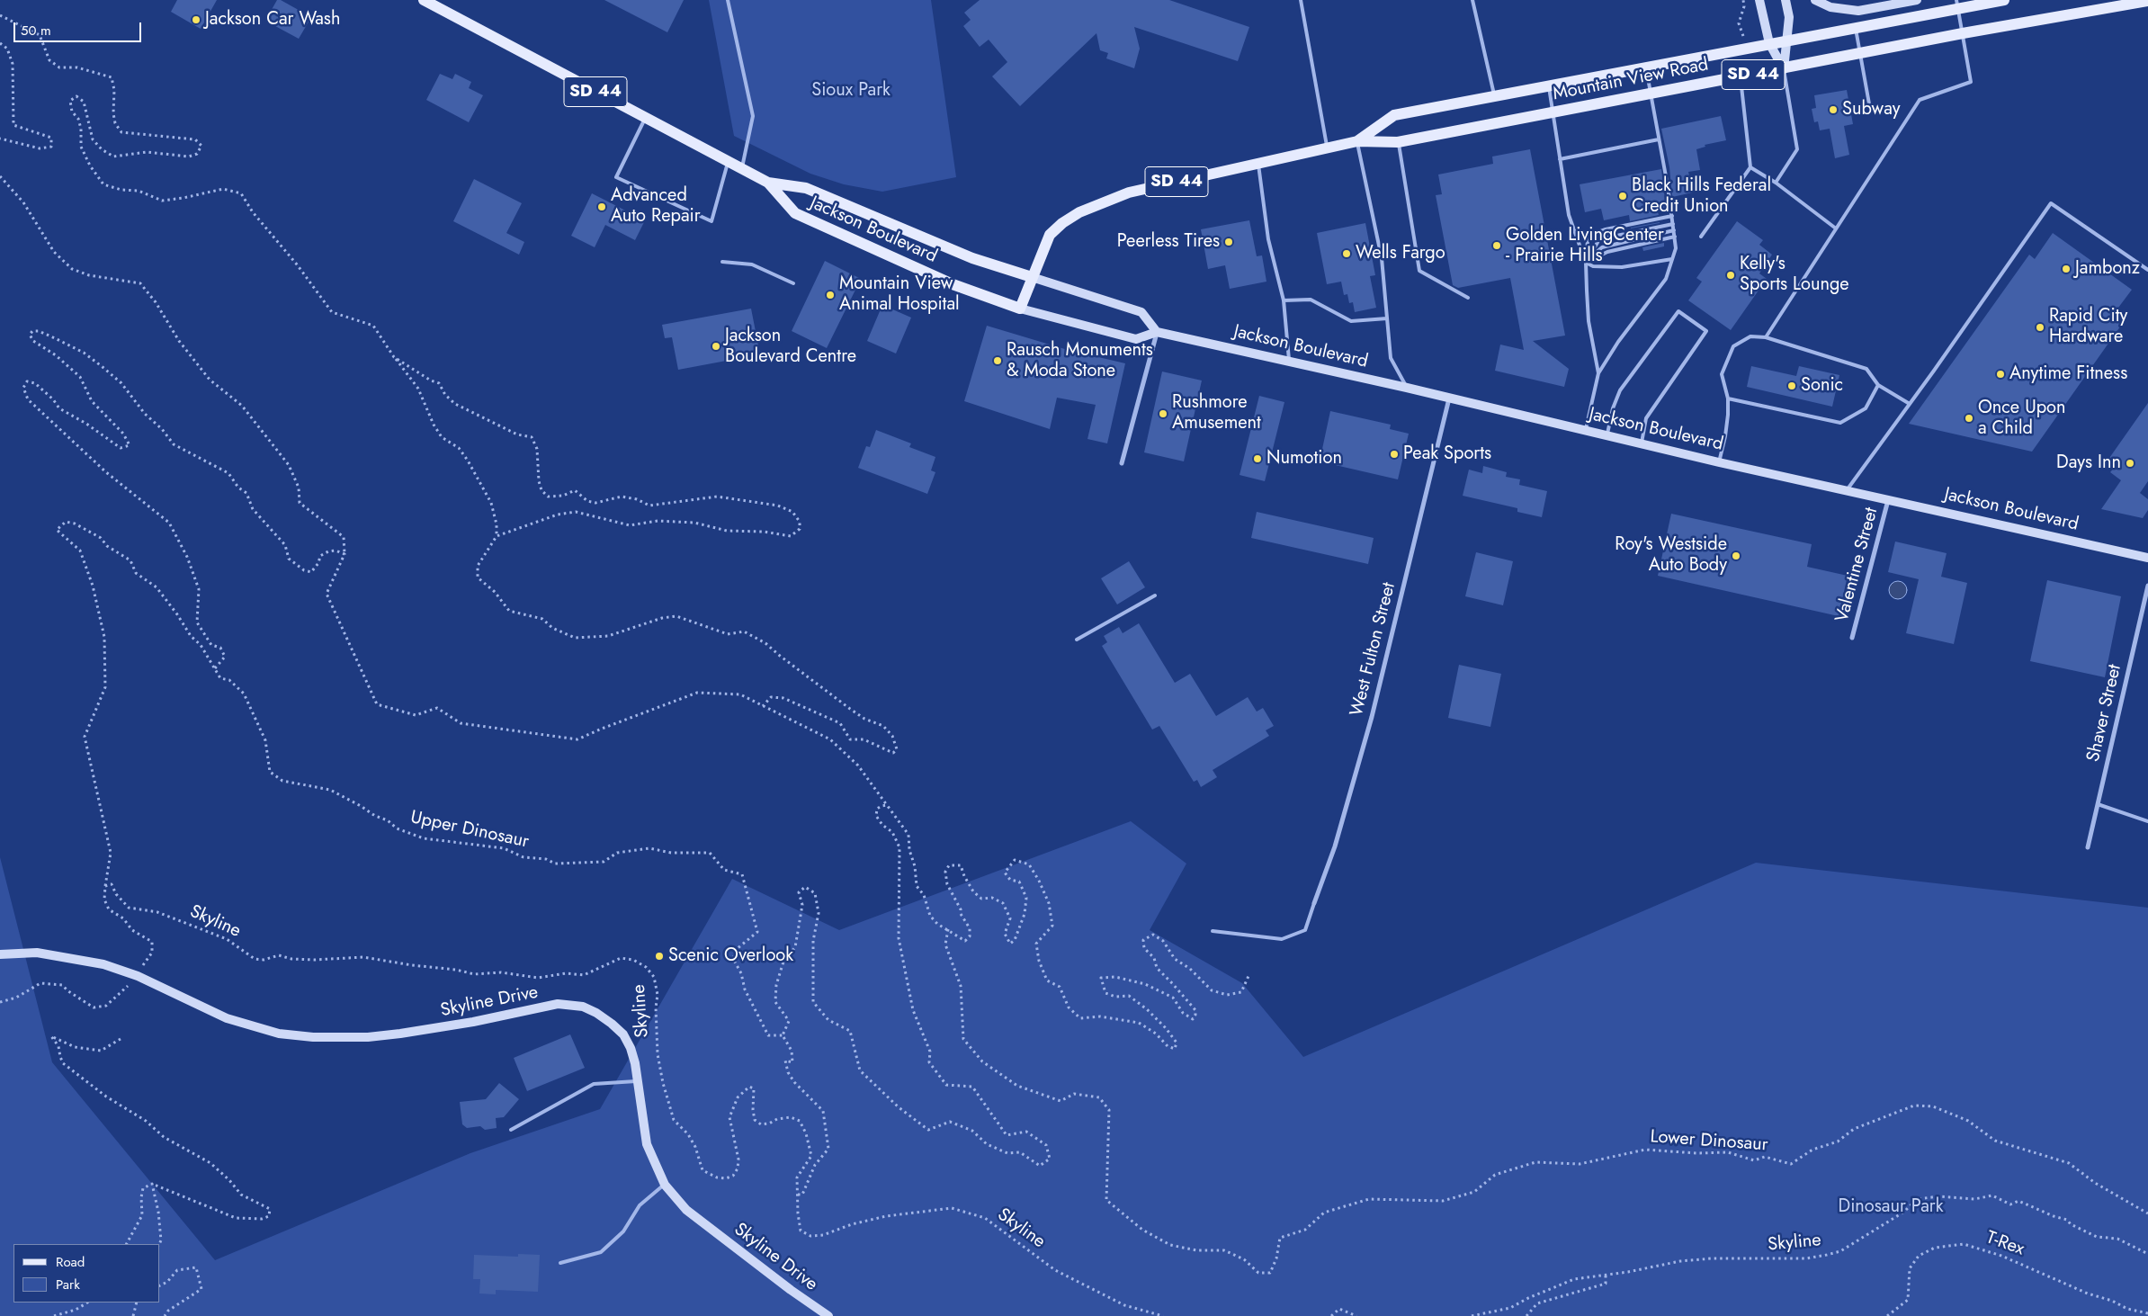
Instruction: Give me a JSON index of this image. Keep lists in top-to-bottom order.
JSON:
{
  "streets": {
    "main road": [
      "SD 44",
      "Mountain View Road",
      "Jackson Boulevard",
      "Skyline Drive"
    ],
    "street": ["Valentine Street", "West Fulton Street", "Shaver Street"],
    "path": [
      "Upper Dinosaur",
      "Skyline",
      "Lower Dinosaur",
      "T-Rex"
    ]
  },
  "crossings": [
    ["Mountain View Road", "Jackson Boulevard"],
    ["Jackson Boulevard", "Valentine Street"],
    ["Jackson Boulevard", "West Fulton Street"],
    ["Upper Dinosaur", "Skyline"]
  ],
  "parks": ["Sioux Park", "Dinosaur Park"],
  "places": [
    "Jackson Car Wash",
    "Subway",
    "Black Hills Federal Credit Union",
    "Advanced Auto Repair",
    "Peerless Tires",
    "Golden LivingCenter - Prairie Hills",
    "Wells Fargo",
    "Jambonz",
    "Kelly's Sports Lounge",
    "Mountain View Animal Hospital",
    "Rapid City Hardware",
    "Jackson Boulevard Centre",
    "Rausch Monuments & Moda Stone",
    "Anytime Fitness",
    "Sonic",
    "Rushmore Amusement",
    "Once Upon a Child",
    "Peak Sports",
    "Numotion",
    "Days Inn",
    "Roy's Westside Auto Body",
    "Scenic Overlook"
  ],
  "legend": ["Road", "Park"],
  "scale_bar": "50 m"
}
